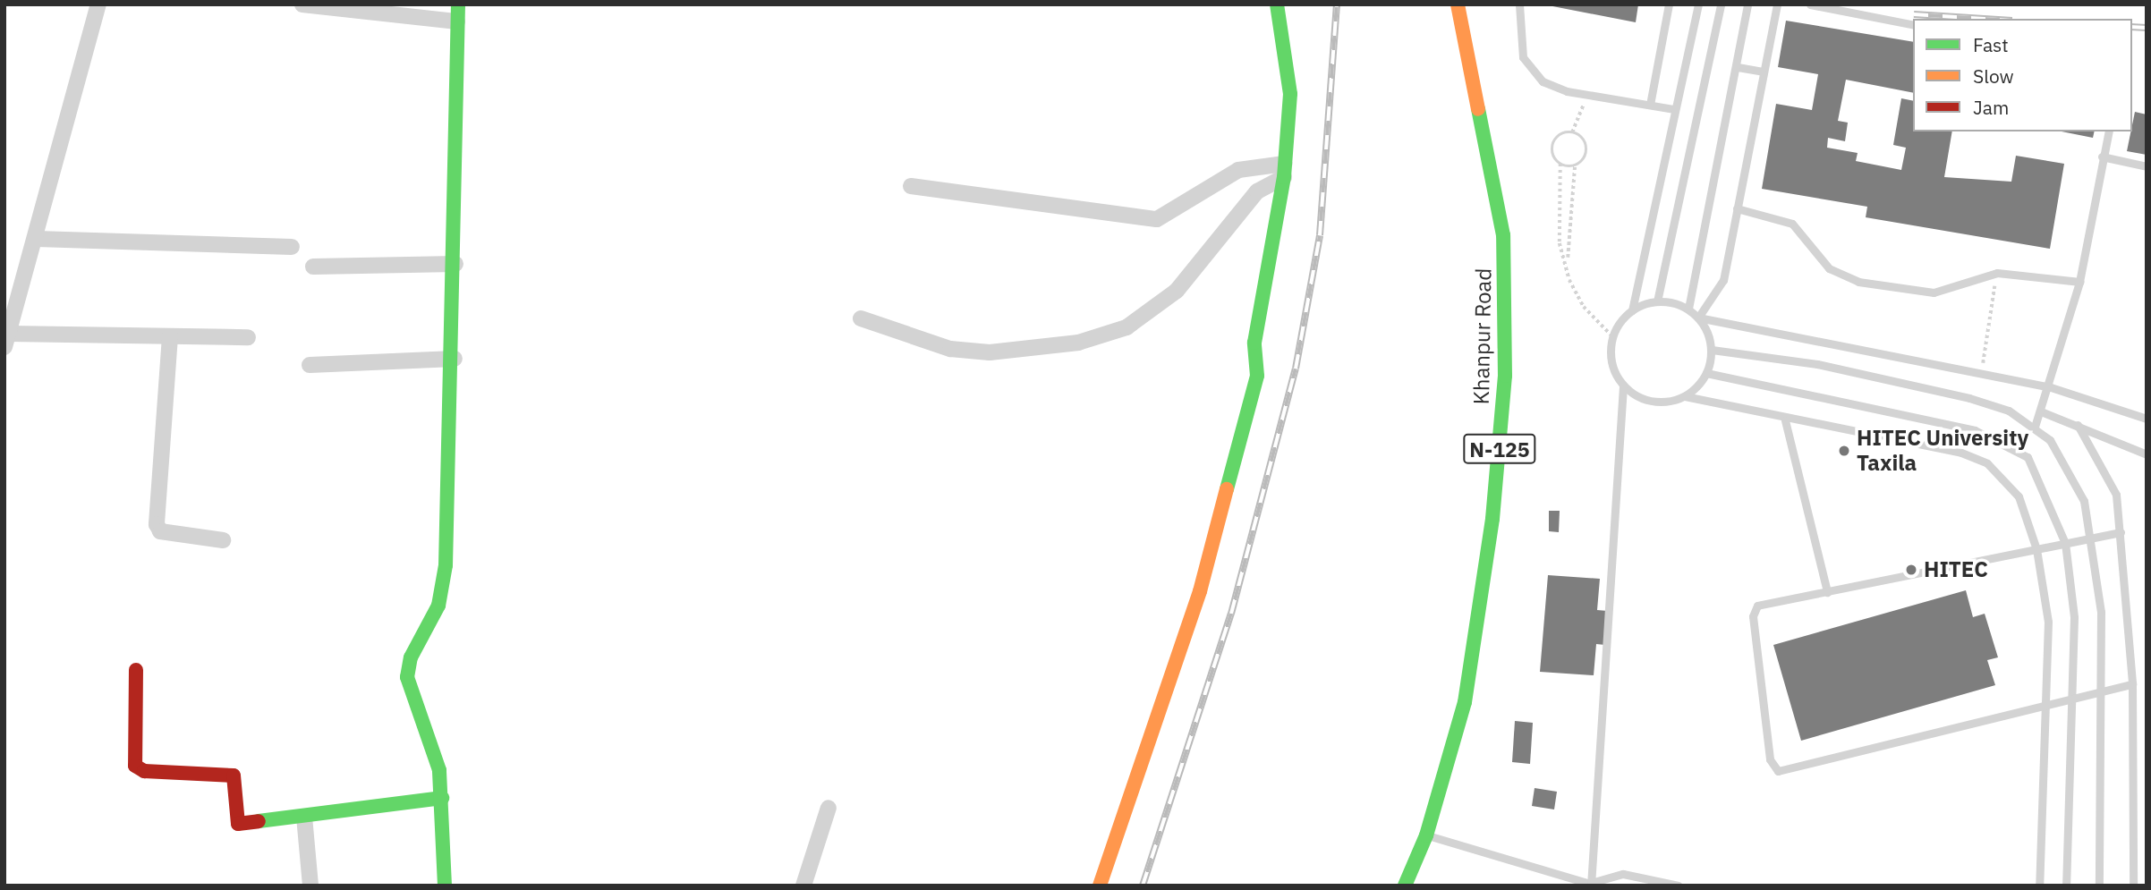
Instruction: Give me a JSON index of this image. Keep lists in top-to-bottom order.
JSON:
{
  "streets": {
    "main road": ["Khanpur Road", "N-125"]
  },
  "places": ["HITEC University Taxila", "HITEC"],
  "legend": ["Fast", "Slow", "Jam"]
}
